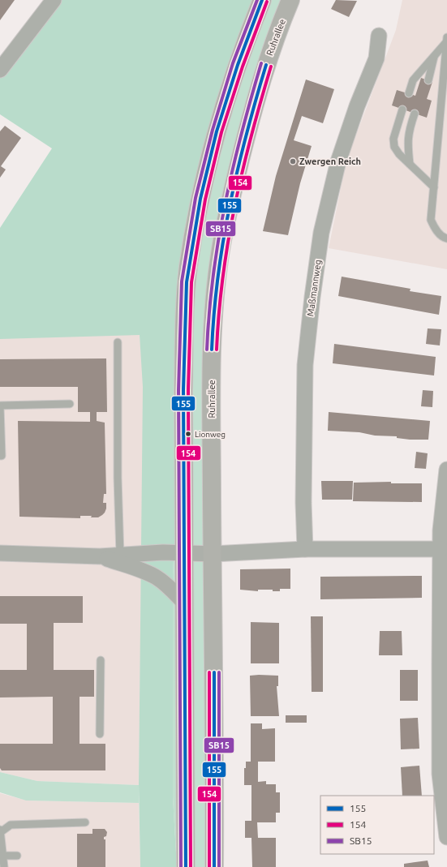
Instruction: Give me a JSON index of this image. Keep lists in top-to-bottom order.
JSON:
{
  "streets": {
    "main road": ["Ruhrallee"],
    "street": ["Maßmannweg"]
  },
  "places": ["Zwergen Reich", "Lionweg"],
  "lines": ["transit line 155", "transit line SB15", "transit line 154"],
  "legend": ["155", "154", "SB15"]
}
